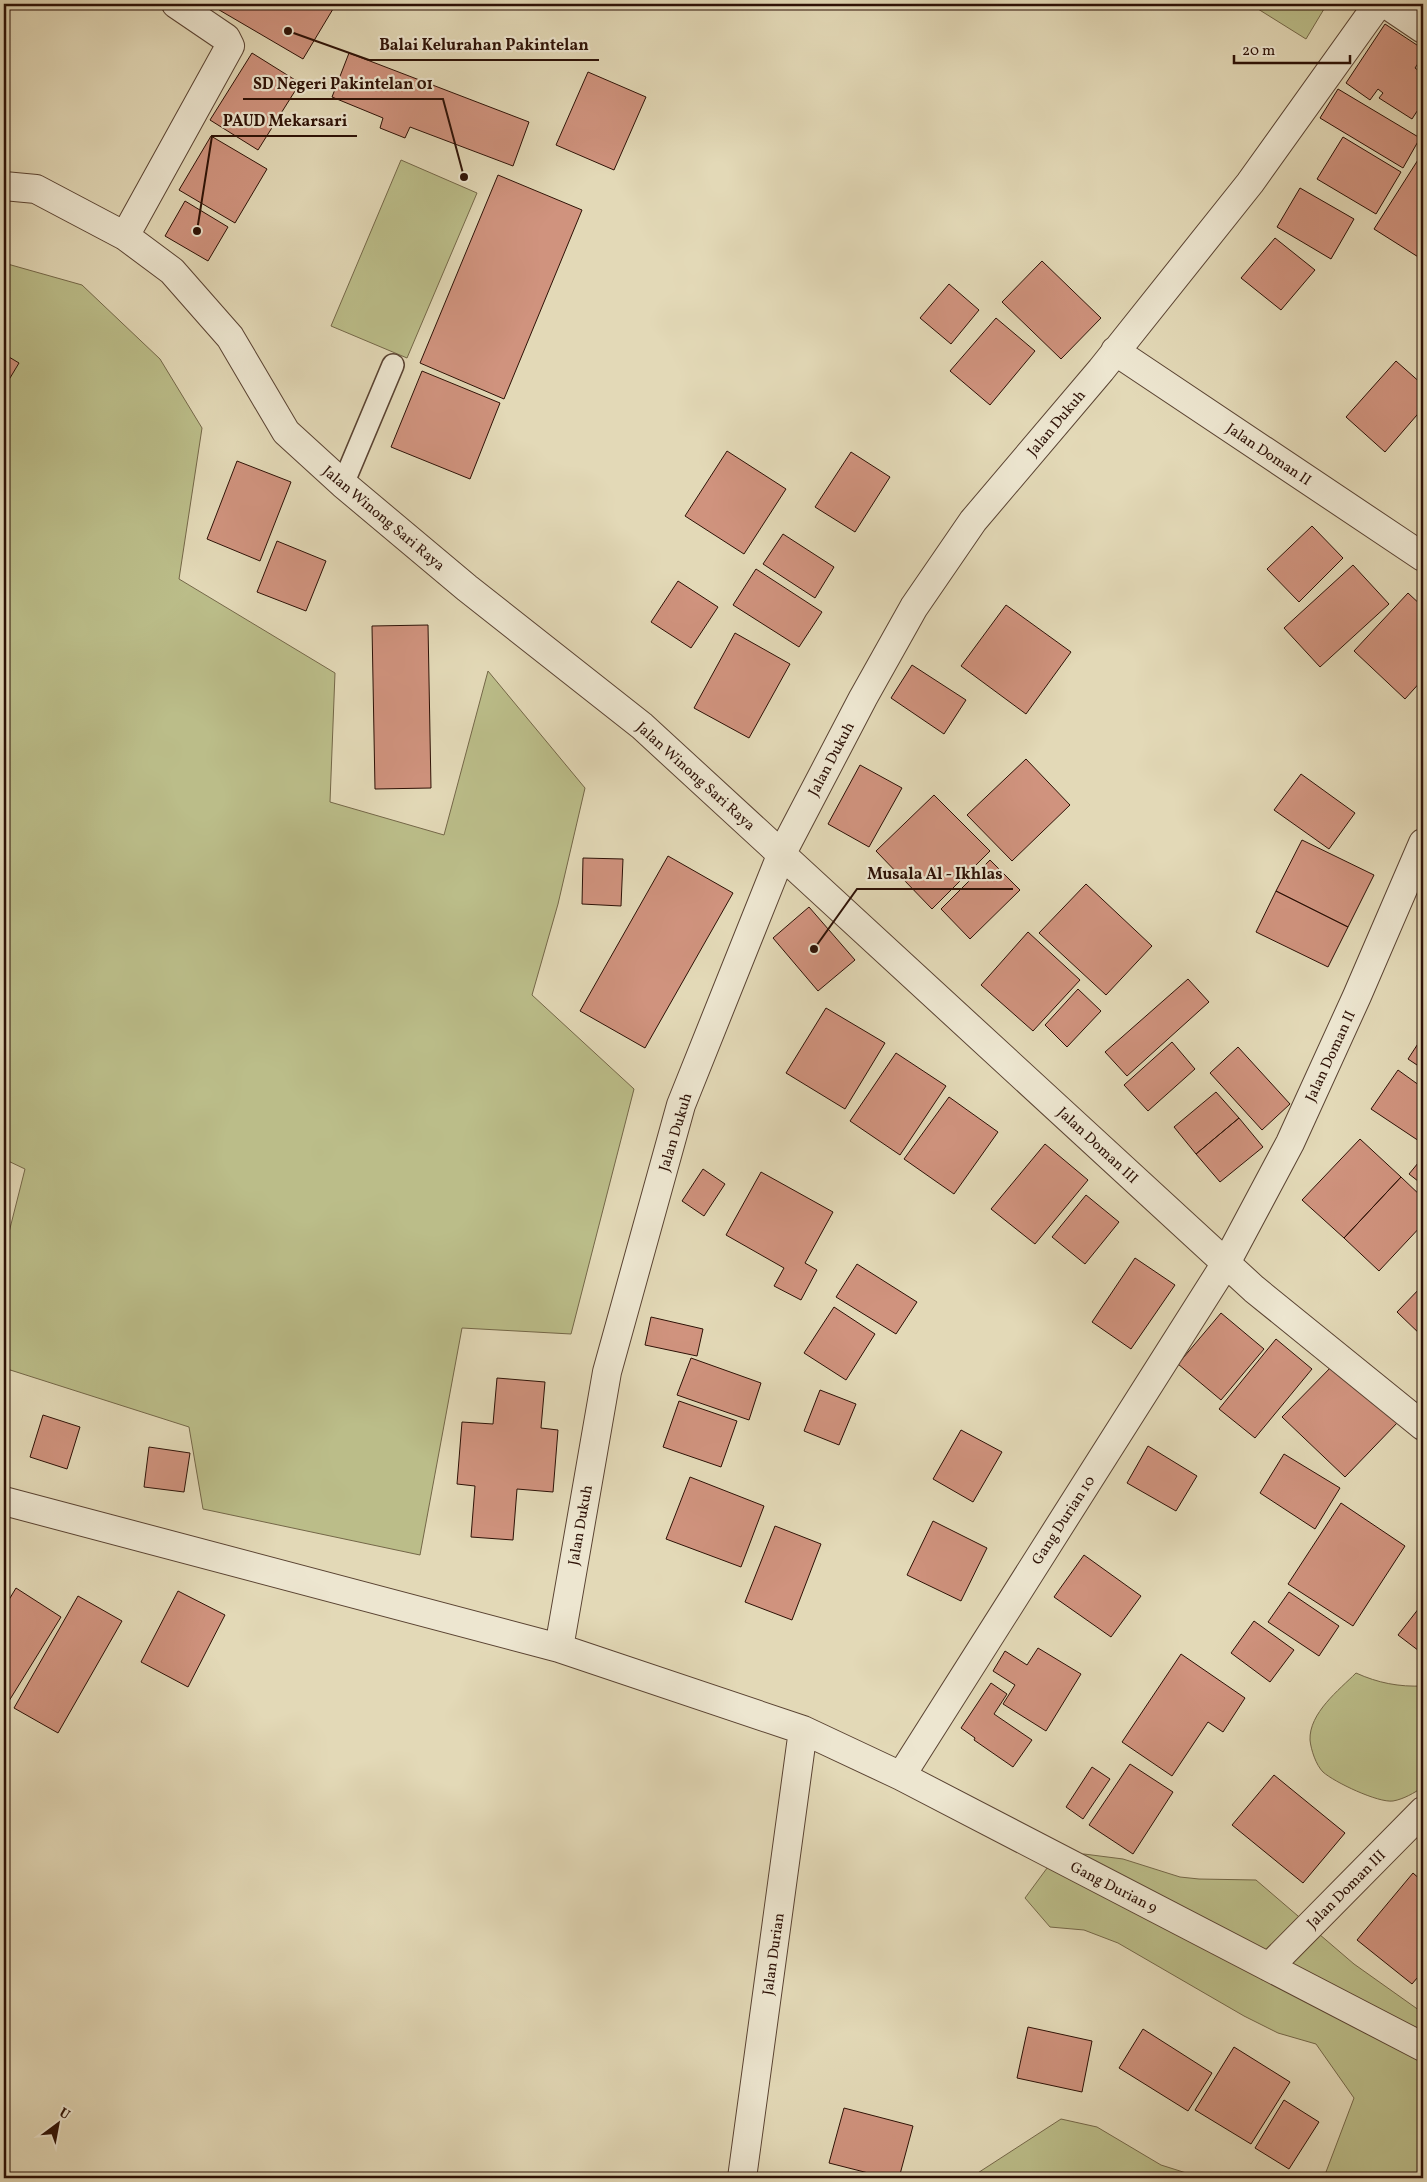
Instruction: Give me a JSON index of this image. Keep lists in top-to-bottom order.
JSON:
{
  "streets": {
    "street": [
      "Jalan Dukuh",
      "Jalan Doman II",
      "Jalan Winong Sari Raya",
      "Jalan Doman III",
      "Gang Durian 10",
      "Gang Durian 9",
      "Jalan Durian"
    ]
  },
  "crossings": [
    ["Jalan Dukuh", "Jalan Doman II"],
    ["Jalan Dukuh", "Jalan Winong Sari Raya"],
    ["Jalan Dukuh", "Jalan Doman III"],
    ["Jalan Dukuh", "Gang Durian 9"],
    ["Jalan Doman II", "Jalan Doman III"],
    ["Jalan Doman II", "Gang Durian 10"],
    ["Jalan Winong Sari Raya", "Jalan Doman III"],
    ["Jalan Doman III", "Gang Durian 10"],
    ["Jalan Doman III", "Gang Durian 9"],
    ["Gang Durian 10", "Gang Durian 9"],
    ["Gang Durian 9", "Jalan Durian"]
  ],
  "places": [
    "Balai Kelurahan Pakintelan",
    "SD Negeri Pakintelan 01",
    "PAUD Mekarsari",
    "Musala Al - Ikhlas"
  ],
  "scale_bar": "20 m",
  "north": "top right"
}
